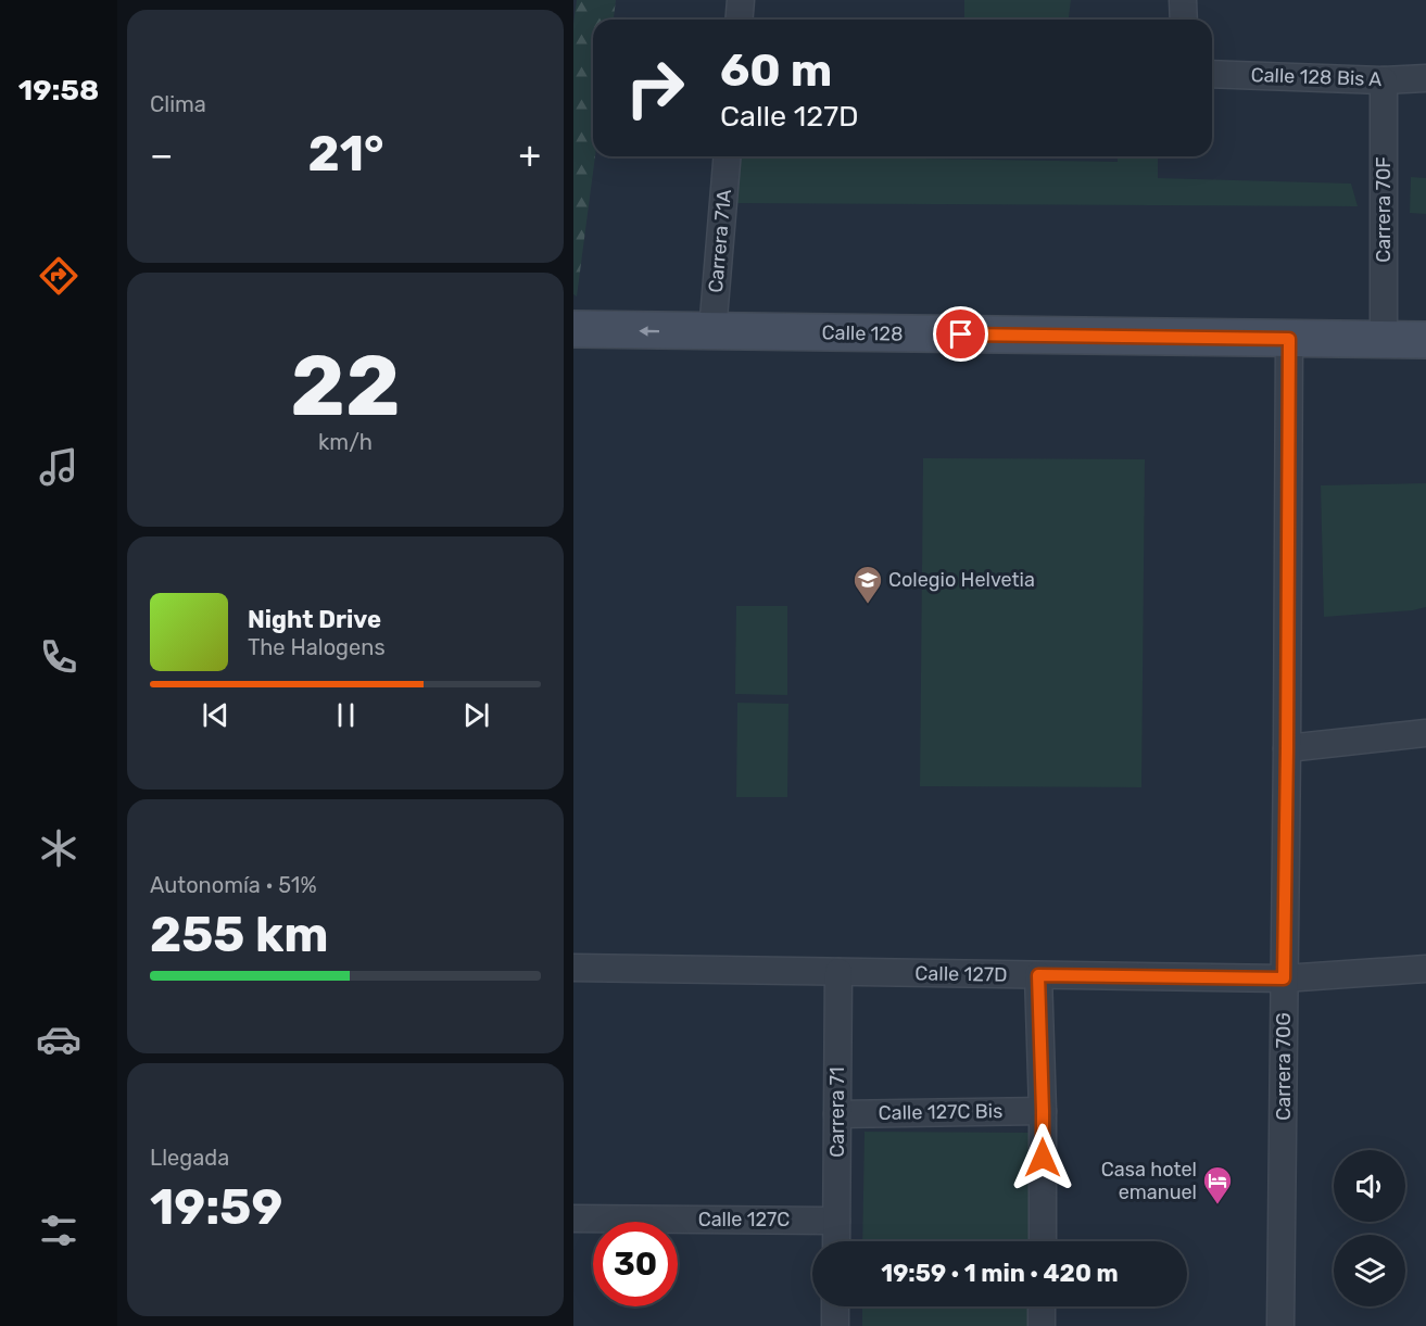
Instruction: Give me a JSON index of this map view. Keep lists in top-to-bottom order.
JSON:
{
  "streets": {
    "street": [
      "Calle 128 Bis A",
      "Carrera 70F",
      "Carrera 71A",
      "Calle 128",
      "Calle 127D",
      "Carrera 70G",
      "Carrera 71",
      "Calle 127C Bis",
      "Calle 127C"
    ]
  },
  "crossings": [
    ["Calle 128 Bis A", "Carrera 70F"],
    ["Carrera 70F", "Calle 128"],
    ["Carrera 71A", "Calle 128"],
    ["Calle 128", "Carrera 70G"],
    ["Calle 127D", "Carrera 70G"],
    ["Calle 127D", "Carrera 71"],
    ["Carrera 71", "Calle 127C Bis"],
    ["Carrera 71", "Calle 127C"]
  ],
  "places": {
    "school or university": ["Colegio Helvetia"],
    "hotel": ["Casa hotel emanuel"]
  },
  "page": {
    "tabs": "19:58",
    "tile": [
      "Clima",
      ["22", "km/h"],
      ["Autonomía · 51%", "255 km"],
      ["Llegada", "19:59"]
    ],
    "turn": ["60 m", "Calle 127D"],
    "heat": ["−", "21°", "+"],
    "song": ["Night Drive", "The Halogens"],
    "limit": "30",
    "trip": "19:59 · 1 min · 420 m"
  }
}
